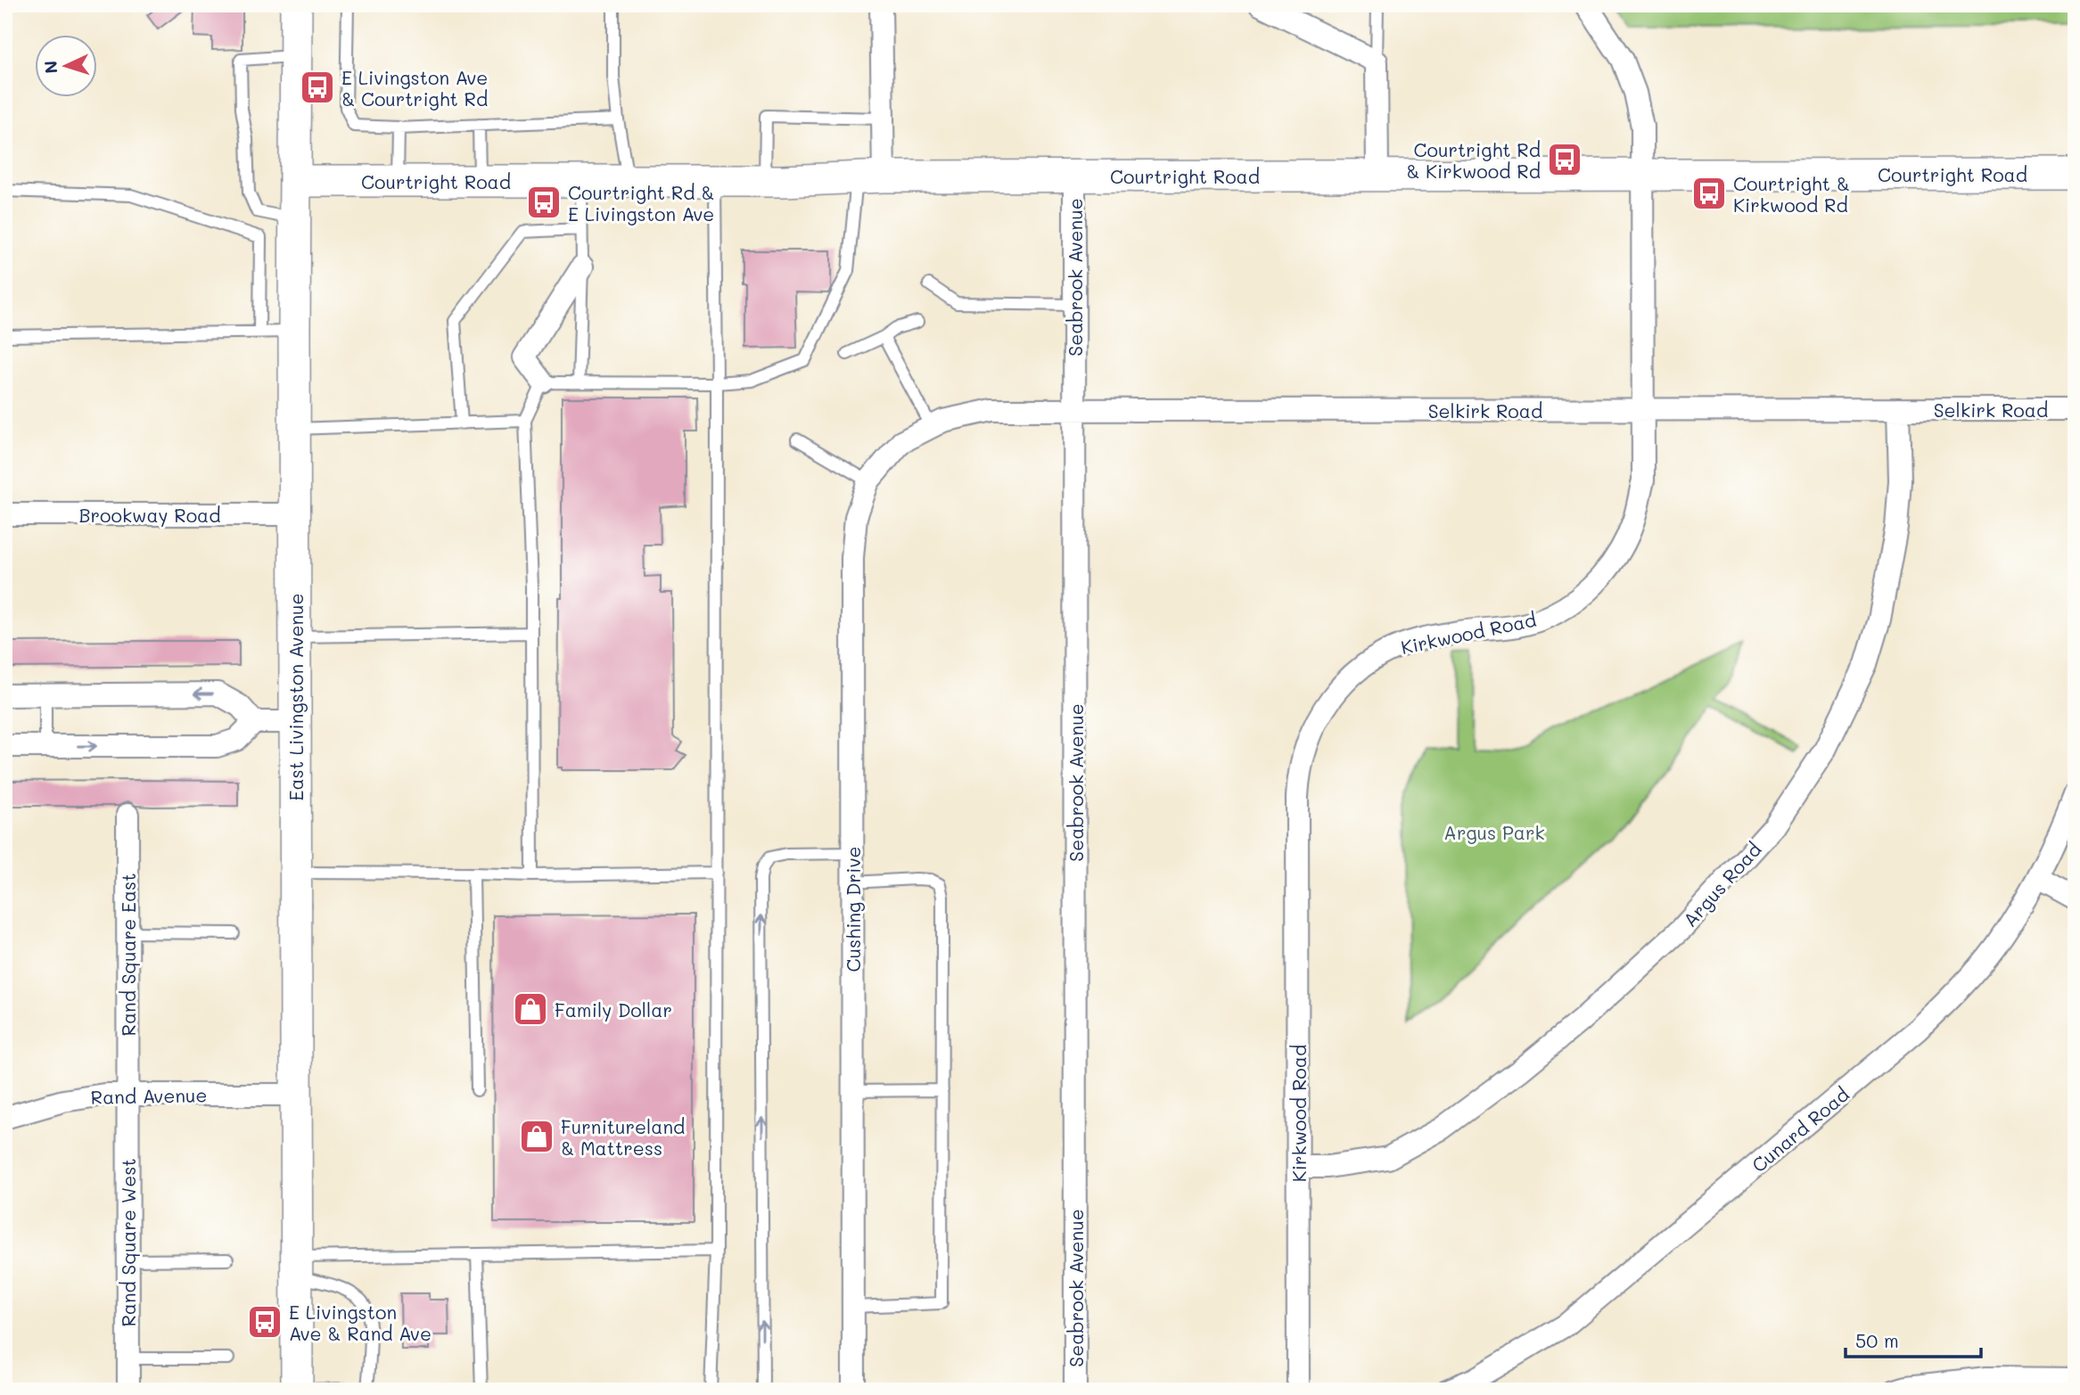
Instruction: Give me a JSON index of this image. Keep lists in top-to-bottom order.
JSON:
{
  "streets": {
    "street": [
      "Courtright Road",
      "Seabrook Avenue",
      "Selkirk Road",
      "Brookway Road",
      "Kirkwood Road",
      "East Livingston Avenue",
      "Argus Road",
      "Cushing Drive",
      "Rand Square East",
      "Rand Avenue",
      "Cunard Road",
      "Rand Square West"
    ]
  },
  "crossings": [
    ["Courtright Road", "Seabrook Avenue"],
    ["Courtright Road", "Kirkwood Road"],
    ["Courtright Road", "East Livingston Avenue"],
    ["Seabrook Avenue", "Selkirk Road"],
    ["Selkirk Road", "Kirkwood Road"],
    ["Selkirk Road", "Argus Road"],
    ["Selkirk Road", "Cushing Drive"],
    ["Brookway Road", "East Livingston Avenue"],
    ["Kirkwood Road", "Argus Road"],
    ["East Livingston Avenue", "Rand Avenue"],
    ["Rand Square East", "Rand Avenue"],
    ["Rand Square East", "Rand Square West"],
    ["Rand Avenue", "Rand Square West"]
  ],
  "parks": ["Argus Park"],
  "places": {
    "bus stop": [
      "E Livingston Ave & Courtright Rd",
      "Courtright Rd & Kirkwood Rd",
      "Courtright & Kirkwood Rd",
      "Courtright Rd & E Livingston Ave",
      "E Livingston Ave & Rand Ave"
    ],
    "shop": ["Family Dollar", "Furnitureland & Mattress"]
  },
  "scale_bar": "50 m",
  "north": "left"
}
